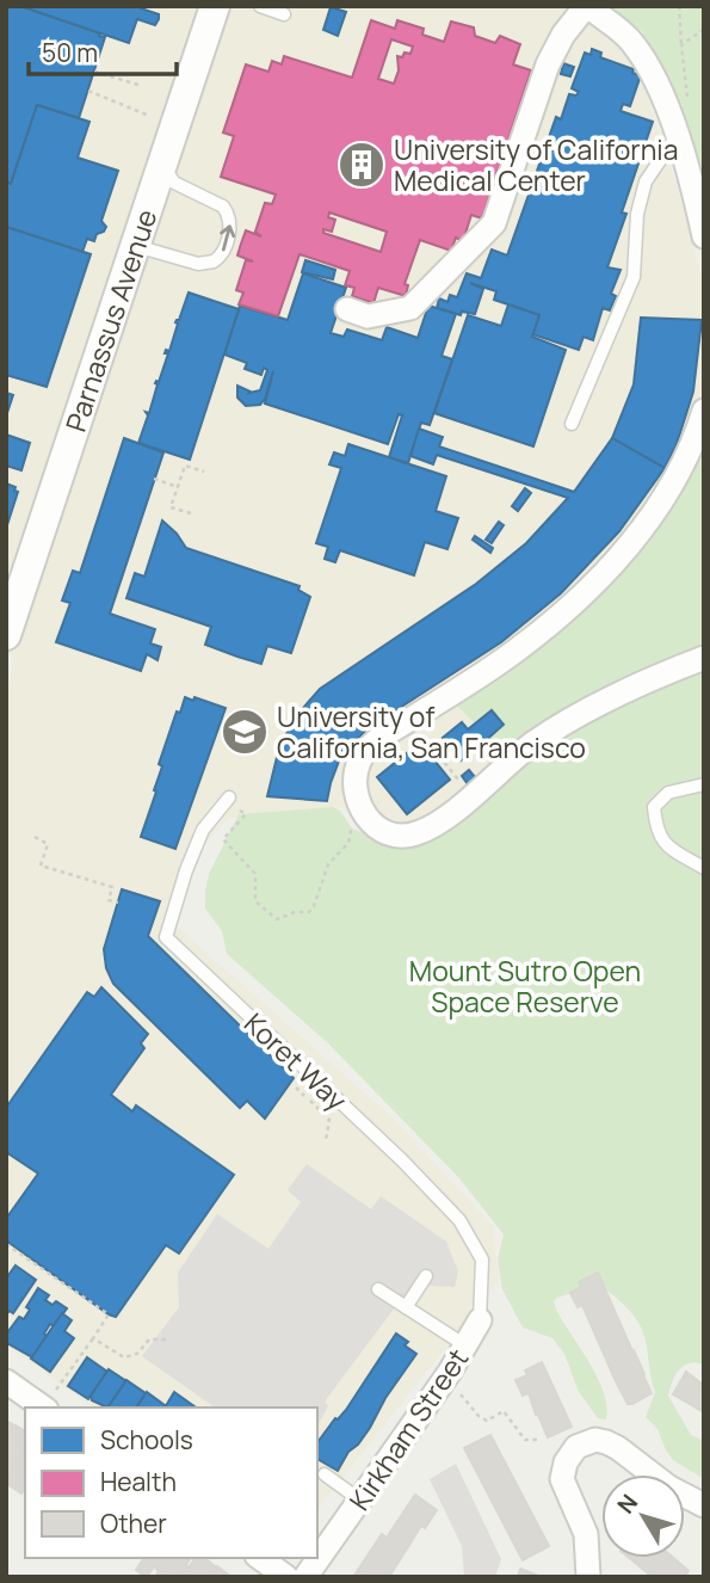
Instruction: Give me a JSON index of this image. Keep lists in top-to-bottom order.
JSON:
{
  "streets": {
    "street": ["Parnassus Avenue", "Kirkham Street"],
    "lane": ["Koret Way"]
  },
  "crossings": [
    ["Koret Way", "Kirkham Street"]
  ],
  "parks": ["Mount Sutro Open Space Reserve"],
  "places": {
    "building": ["University of California Medical Center"],
    "school or university": ["University of California, San Francisco"]
  },
  "legend": ["Schools", "Health", "Other"],
  "scale_bar": "50 m",
  "north": "top left"
}
